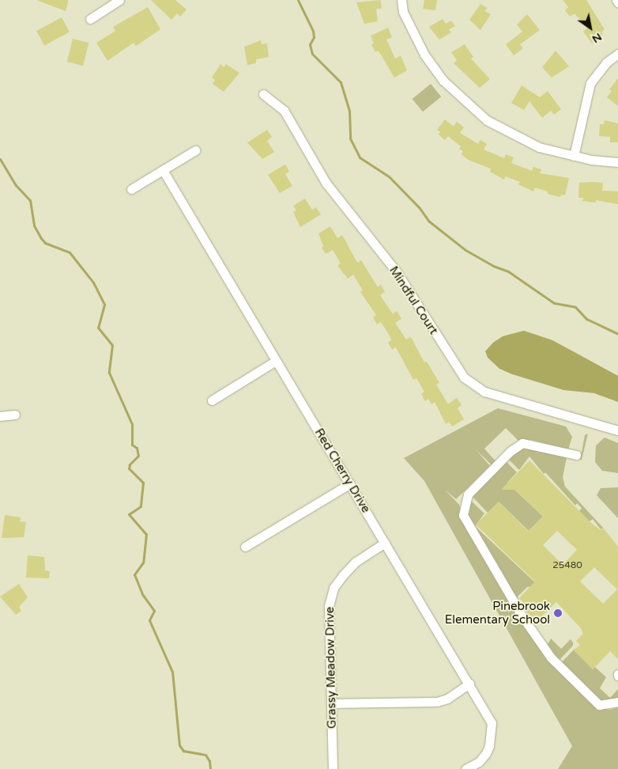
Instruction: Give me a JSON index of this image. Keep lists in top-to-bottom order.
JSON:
{
  "streets": {
    "street": ["Mindful Court", "Red Cherry Drive", "Grassy Meadow Drive"]
  },
  "crossings": [
    ["Red Cherry Drive", "Grassy Meadow Drive"]
  ],
  "places": ["Pinebrook Elementary School"],
  "house_numbers": ["25480"],
  "north": "bottom right"
}
